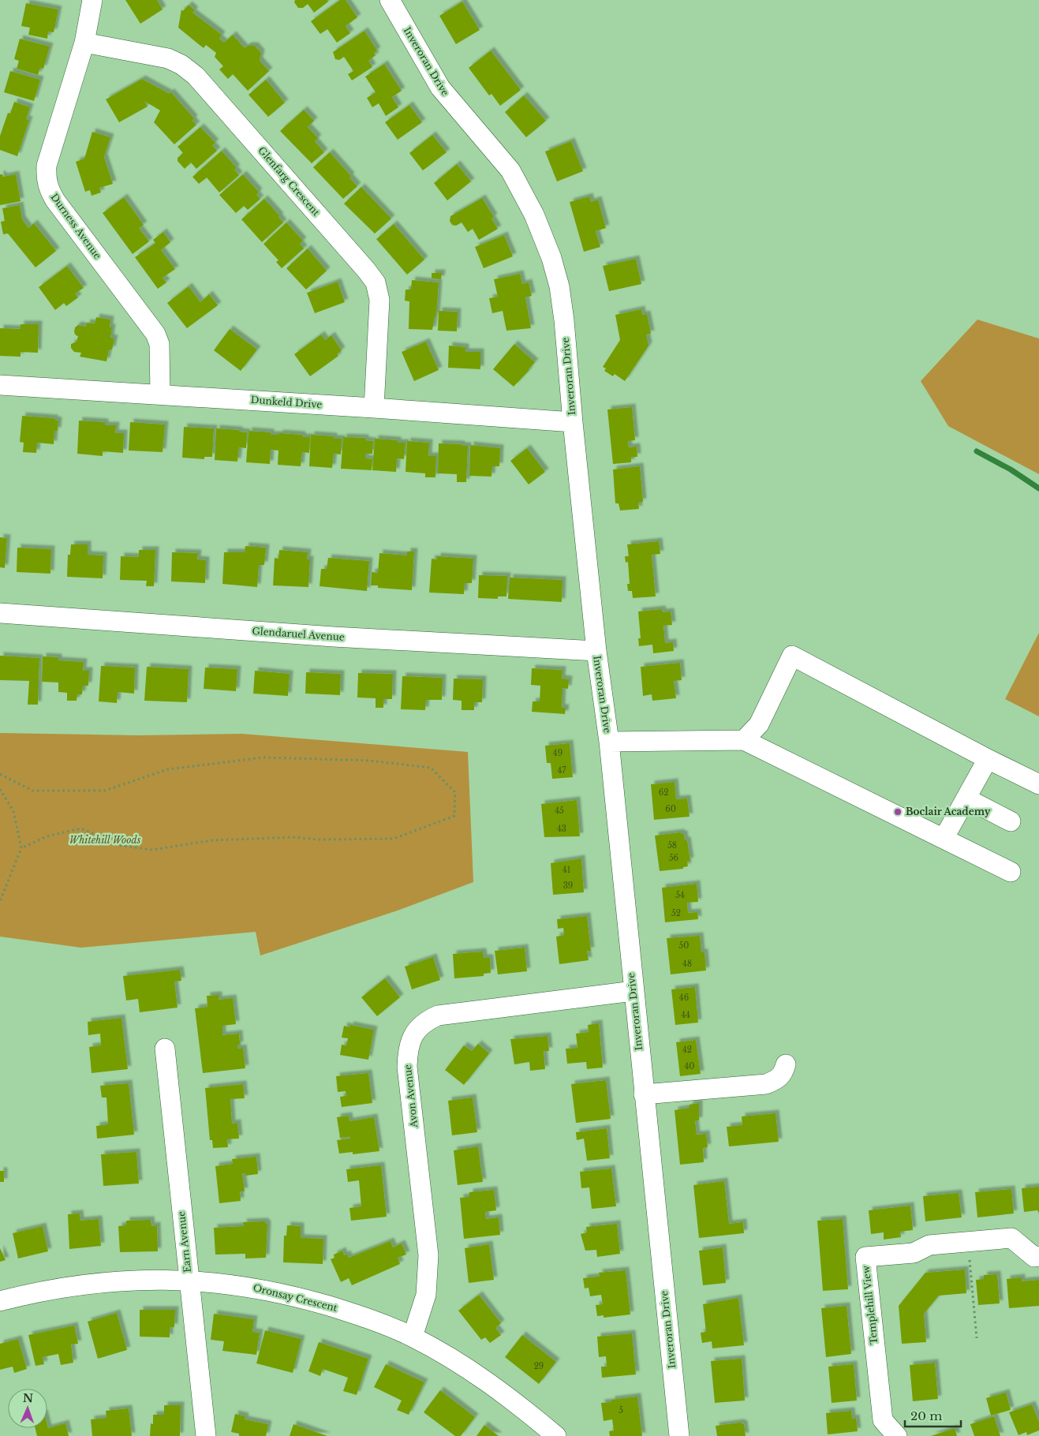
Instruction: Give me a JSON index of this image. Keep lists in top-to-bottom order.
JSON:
{
  "streets": {
    "street": [
      "Inveroran Drive",
      "Glenfarg Crescent",
      "Durness Avenue",
      "Dunkeld Drive",
      "Glendaruel Avenue",
      "Avon Avenue",
      "Earn Avenue",
      "Oronsay Crescent",
      "Templehill View"
    ]
  },
  "crossings": [
    ["Inveroran Drive", "Dunkeld Drive"],
    ["Inveroran Drive", "Glendaruel Avenue"],
    ["Inveroran Drive", "Avon Avenue"],
    ["Glenfarg Crescent", "Durness Avenue"],
    ["Glenfarg Crescent", "Dunkeld Drive"],
    ["Durness Avenue", "Dunkeld Drive"],
    ["Avon Avenue", "Oronsay Crescent"],
    ["Earn Avenue", "Oronsay Crescent"]
  ],
  "parks": ["Whitehill Woods"],
  "places": ["Boclair Academy"],
  "house_numbers": [
    "49",
    "47",
    "62",
    "60",
    "45",
    "43",
    "58",
    "56",
    "41",
    "39",
    "54",
    "52",
    "50",
    "48",
    "46",
    "44",
    "42",
    "40",
    "29",
    "5"
  ],
  "scale_bar": "20 m",
  "north": "top"
}
